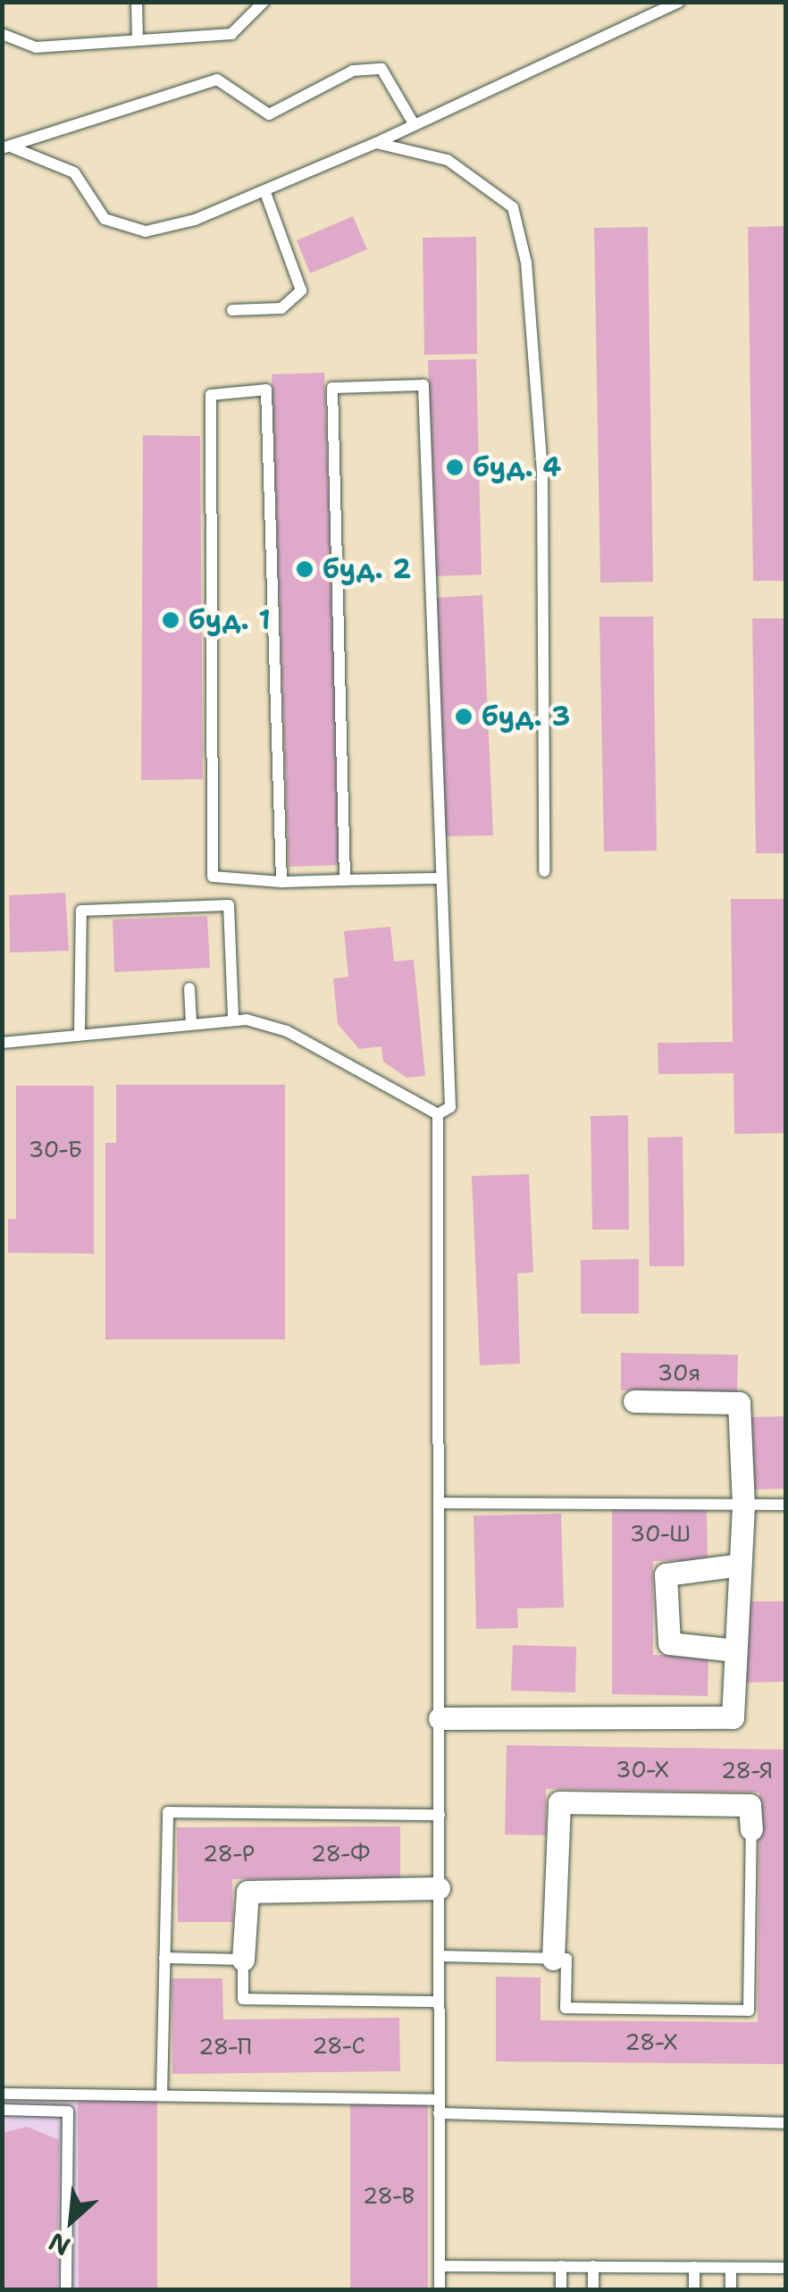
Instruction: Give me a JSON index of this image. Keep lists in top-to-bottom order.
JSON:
{
  "places": [
    "буд. 4",
    "буд. 2",
    "буд. 1",
    "буд. 3"
  ],
  "house_numbers": [
    "30-Б",
    "30я",
    "30-Ш",
    "30-Х",
    "28-Я",
    "28-Р",
    "28-Ф",
    "28-Х",
    "28-С",
    "28-П",
    "28-В"
  ],
  "north": "bottom left"
}
